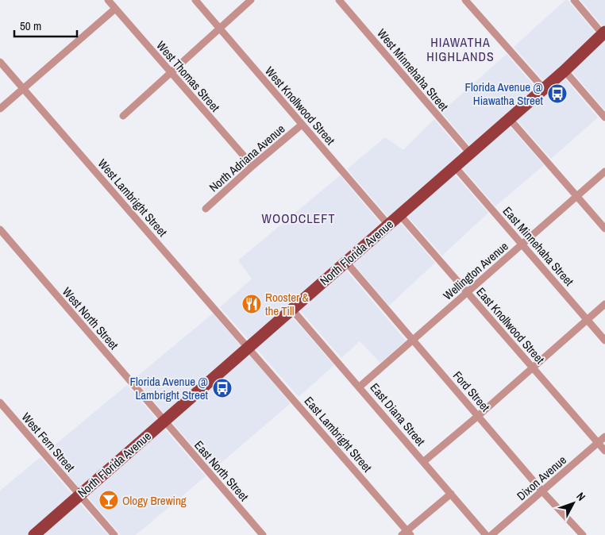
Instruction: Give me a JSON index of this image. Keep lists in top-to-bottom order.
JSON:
{
  "streets": {
    "main road": ["North Florida Avenue"],
    "street": [
      "West Minnehaha Street",
      "West Thomas Street",
      "West Knollwood Street",
      "North Adriana Avenue",
      "West Lambright Street",
      "East Minnehaha Street",
      "Wellington Avenue",
      "West North Street",
      "East Knollwood Street",
      "Ford Street",
      "East Diana Street",
      "East Lambright Street",
      "West Fern Street",
      "East North Street",
      "Dixon Avenue"
    ]
  },
  "crossings": [
    ["West Minnehaha Street", "North Florida Avenue"],
    ["West Thomas Street", "North Adriana Avenue"],
    ["West Knollwood Street", "North Adriana Avenue"],
    ["West Knollwood Street", "North Florida Avenue"],
    ["West Lambright Street", "North Florida Avenue"],
    ["West Lambright Street", "East Lambright Street"],
    ["East Minnehaha Street", "North Florida Avenue"],
    ["East Minnehaha Street", "Wellington Avenue"],
    ["North Florida Avenue", "West North Street"],
    ["North Florida Avenue", "East Knollwood Street"],
    ["North Florida Avenue", "Ford Street"],
    ["North Florida Avenue", "East Diana Street"],
    ["North Florida Avenue", "East Lambright Street"],
    ["North Florida Avenue", "West Fern Street"],
    ["North Florida Avenue", "East North Street"],
    ["Wellington Avenue", "East Knollwood Street"],
    ["Wellington Avenue", "Ford Street"],
    ["Wellington Avenue", "East Diana Street"],
    ["West North Street", "East North Street"],
    ["East Knollwood Street", "Dixon Avenue"],
    ["Ford Street", "Dixon Avenue"]
  ],
  "districts": ["HIAWATHA HIGHLANDS", "WOODCLEFT"],
  "places": {
    "bus stop": ["Florida Avenue @ Hiawatha Street", "Florida Avenue @ Lambright Street"],
    "restaurant": ["Rooster & the Till"],
    "bar": ["Ology Brewing"]
  },
  "scale_bar": "50 m",
  "north": "top right"
}
